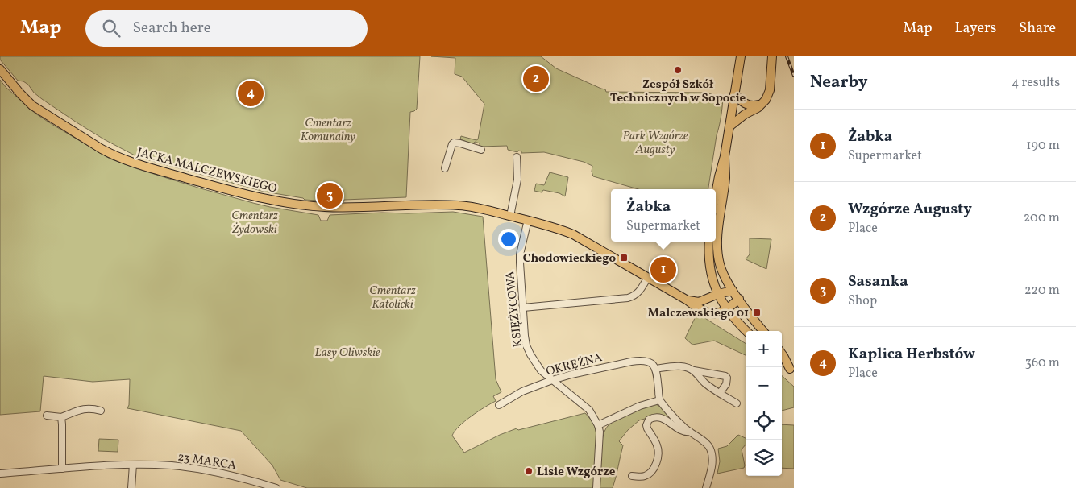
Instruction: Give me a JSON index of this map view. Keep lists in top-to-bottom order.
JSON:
{
  "streets": {
    "main road": ["JACKA MALCZEWSKIEGO"],
    "street": ["KSIĘŻYCOWA", "OKRĘŻNA", "23 MARCA"]
  },
  "crossings": [
    ["JACKA MALCZEWSKIEGO", "KSIĘŻYCOWA"],
    ["KSIĘŻYCOWA", "OKRĘŻNA"]
  ],
  "parks": [
    "Cmentarz Komunalny",
    "Park Wzgórze Augusty",
    "Cmentarz Żydowski",
    "Cmentarz Katolicki",
    "Lasy Oliwskie"
  ],
  "places": {
    "other": ["Zespół Szkół Technicznych w Sopocie", "Lisie Wzgórze"],
    "transit": ["Chodowieckiego", "Malczewskiego 01"]
  },
  "page": {
    "header": "Map",
    "search": "Search here",
    "nav": ["Map", "Layers", "Share"],
    "heading": ["Nearby", "4 results"],
    "pins": [
      "2",
      "4",
      "3",
      "1"
    ],
    "list": [
      {
        "mark": "1",
        "name": "Żabka",
        "note": "Supermarket",
        "value": "190 m"
      },
      {
        "mark": "2",
        "name": "Wzgórze Augusty",
        "note": "Place",
        "value": "200 m"
      },
      {
        "mark": "3",
        "name": "Sasanka",
        "note": "Shop",
        "value": "220 m"
      },
      {
        "mark": "4",
        "name": "Kaplica Herbstów",
        "note": "Place",
        "value": "360 m"
      }
    ],
    "popup": ["Żabka", "Supermarket"],
    "map_buttons": ["+", "−"]
  }
}
